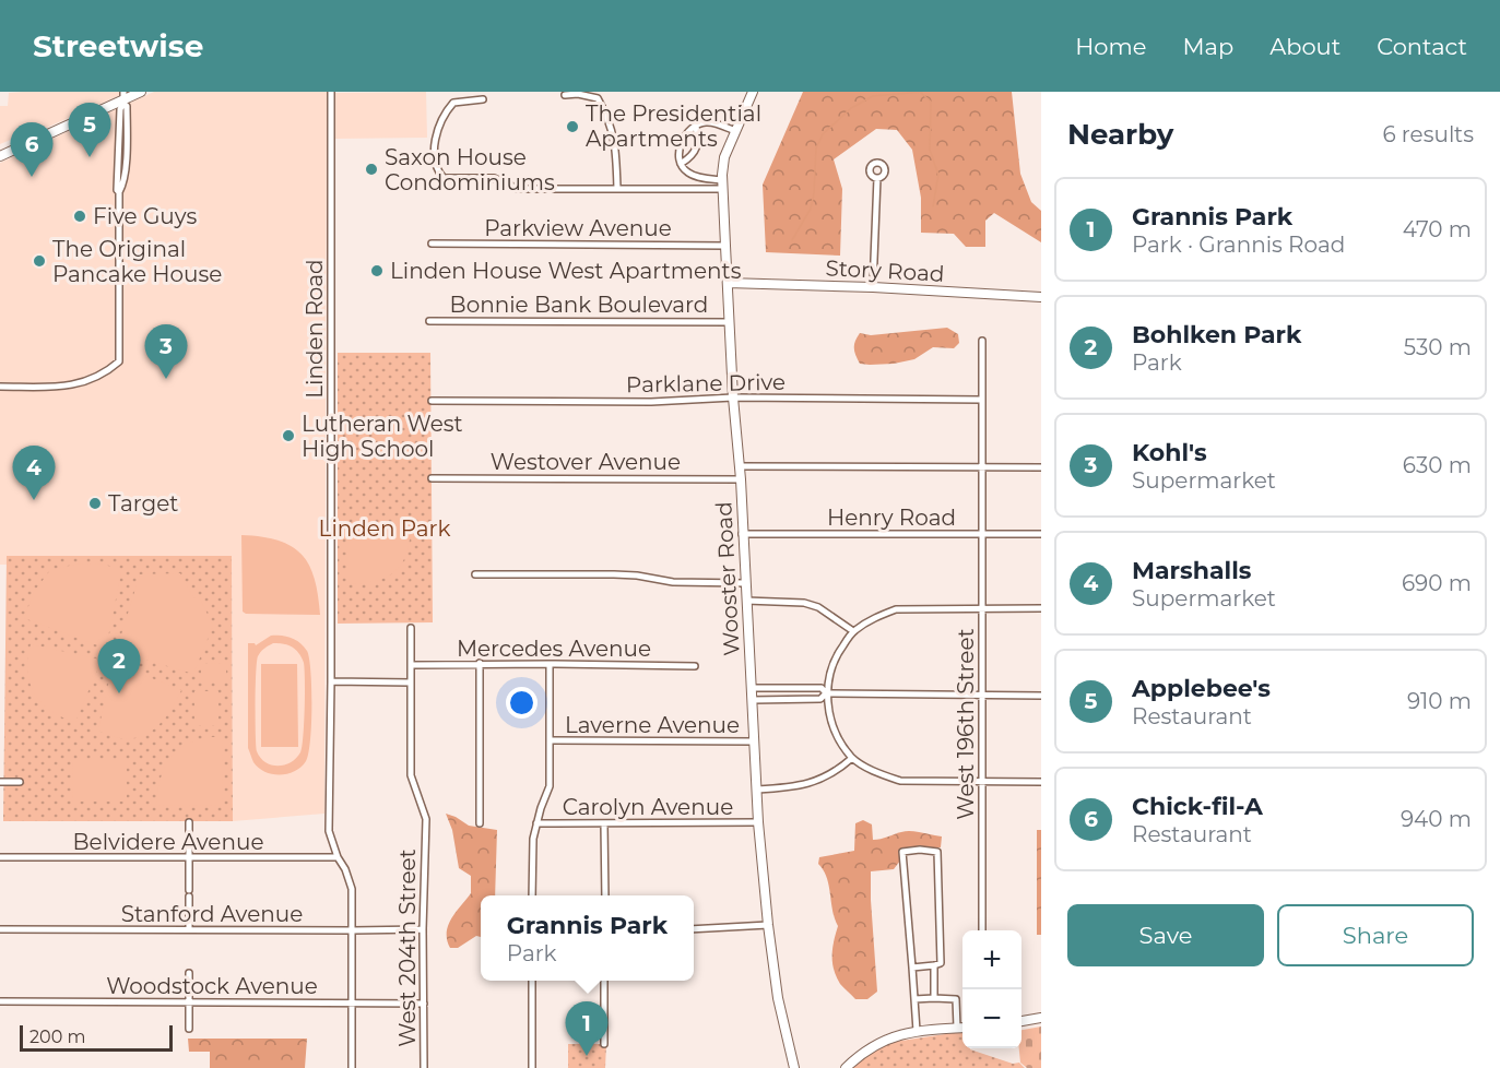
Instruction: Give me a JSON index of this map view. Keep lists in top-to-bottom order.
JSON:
{
  "streets": {
    "main road": ["Story Road", "Wooster Road"],
    "street": [
      "Parkview Avenue",
      "Bonnie Bank Boulevard",
      "Linden Road",
      "Parklane Drive",
      "Westover Avenue",
      "Henry Road",
      "Mercedes Avenue",
      "West 196th Street",
      "Laverne Avenue",
      "Carolyn Avenue",
      "Belvidere Avenue",
      "Stanford Avenue",
      "West 204th Street",
      "Woodstock Avenue"
    ]
  },
  "crossings": [
    ["Parkview Avenue", "Wooster Road"],
    ["Story Road", "Wooster Road"],
    ["Bonnie Bank Boulevard", "Wooster Road"],
    ["Linden Road", "Belvidere Avenue"],
    ["Linden Road", "Stanford Avenue"],
    ["Linden Road", "Woodstock Avenue"],
    ["Parklane Drive", "Wooster Road"],
    ["Parklane Drive", "West 196th Street"],
    ["Westover Avenue", "Wooster Road"],
    ["Henry Road", "Wooster Road"],
    ["Henry Road", "West 196th Street"],
    ["Wooster Road", "Laverne Avenue"],
    ["Wooster Road", "Carolyn Avenue"],
    ["Mercedes Avenue", "West 204th Street"],
    ["Stanford Avenue", "West 204th Street"],
    ["West 204th Street", "Woodstock Avenue"]
  ],
  "parks": ["Linden Park"],
  "places": [
    "The Presidential Apartments",
    "Saxon House Condominiums",
    "Five Guys",
    "The Original Pancake House",
    "Linden House West Apartments",
    "Lutheran West High School",
    "Target"
  ],
  "scale_bar": "200 m",
  "page": {
    "header": "Streetwise",
    "nav": [
      "Home",
      "Map",
      "About",
      "Contact"
    ],
    "heading": ["Nearby", "6 results"],
    "pins": [
      "5",
      "6",
      "3",
      "4",
      "2",
      "1"
    ],
    "list": [
      {
        "mark": "1",
        "name": "Grannis Park",
        "note": "Park · Grannis Road",
        "value": "470 m"
      },
      {
        "mark": "2",
        "name": "Bohlken Park",
        "note": "Park",
        "value": "530 m"
      },
      {
        "mark": "3",
        "name": "Kohl's",
        "note": "Supermarket",
        "value": "630 m"
      },
      {
        "mark": "4",
        "name": "Marshalls",
        "note": "Supermarket",
        "value": "690 m"
      },
      {
        "mark": "5",
        "name": "Applebee's",
        "note": "Restaurant",
        "value": "910 m"
      },
      {
        "mark": "6",
        "name": "Chick-fil-A",
        "note": "Restaurant",
        "value": "940 m"
      }
    ],
    "buttons": ["Save", "Share"],
    "popup": ["Grannis Park", "Park"],
    "map_buttons": ["+", "−"],
    "scale": "200 m"
  }
}
